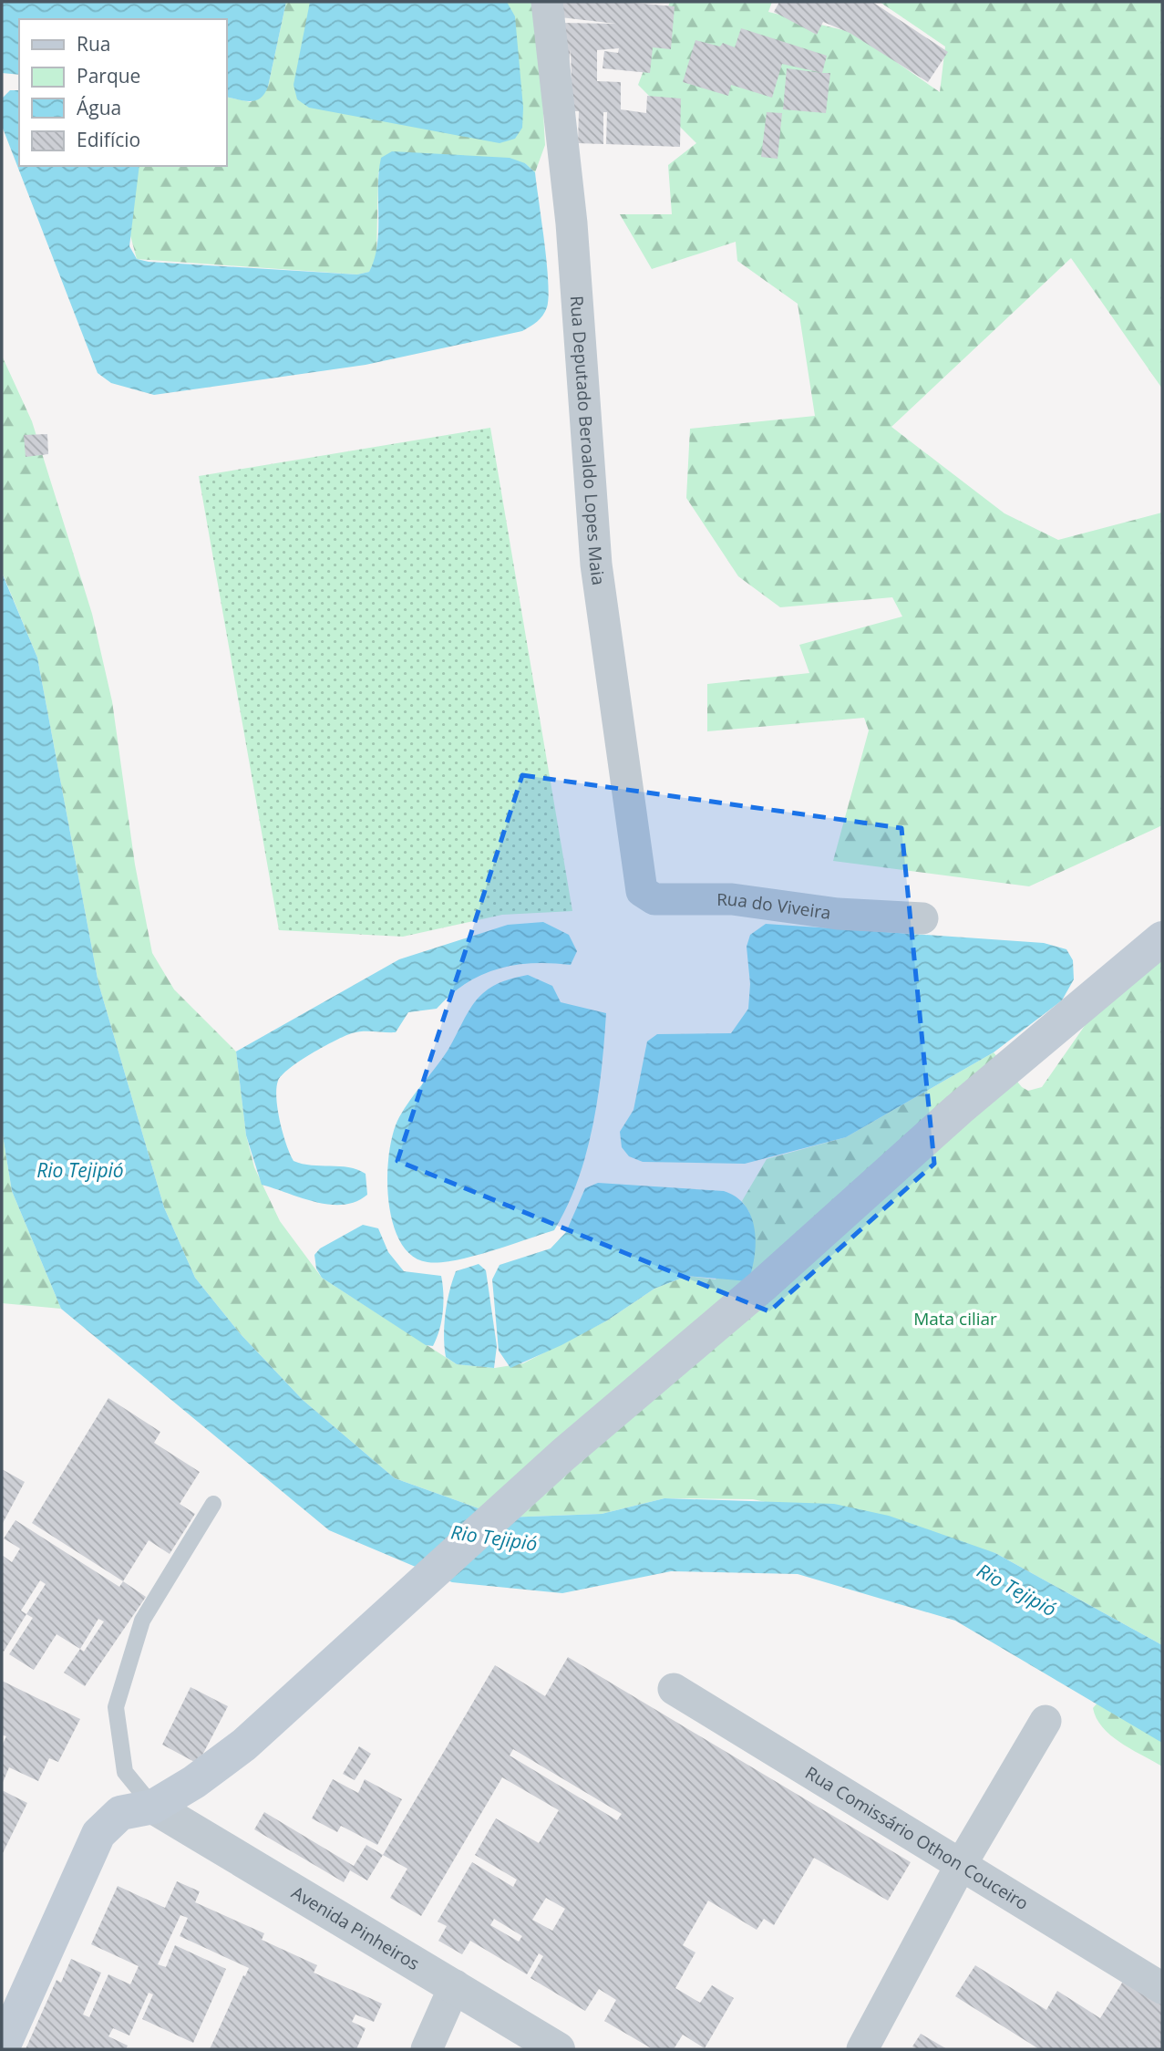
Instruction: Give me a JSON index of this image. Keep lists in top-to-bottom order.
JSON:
{
  "streets": {
    "street": [
      "Rua Deputado Beroaldo Lopes Maia",
      "Rua do Viveira",
      "Rua Comissário Othon Couceiro",
      "Avenida Pinheiros"
    ]
  },
  "crossings": [
    ["Rua Deputado Beroaldo Lopes Maia", "Rua do Viveira"]
  ],
  "water": ["Rio Tejipió"],
  "parks": ["Mata ciliar"],
  "legend": [
    "Rua",
    "Parque",
    "Água",
    "Edifício"
  ]
}
